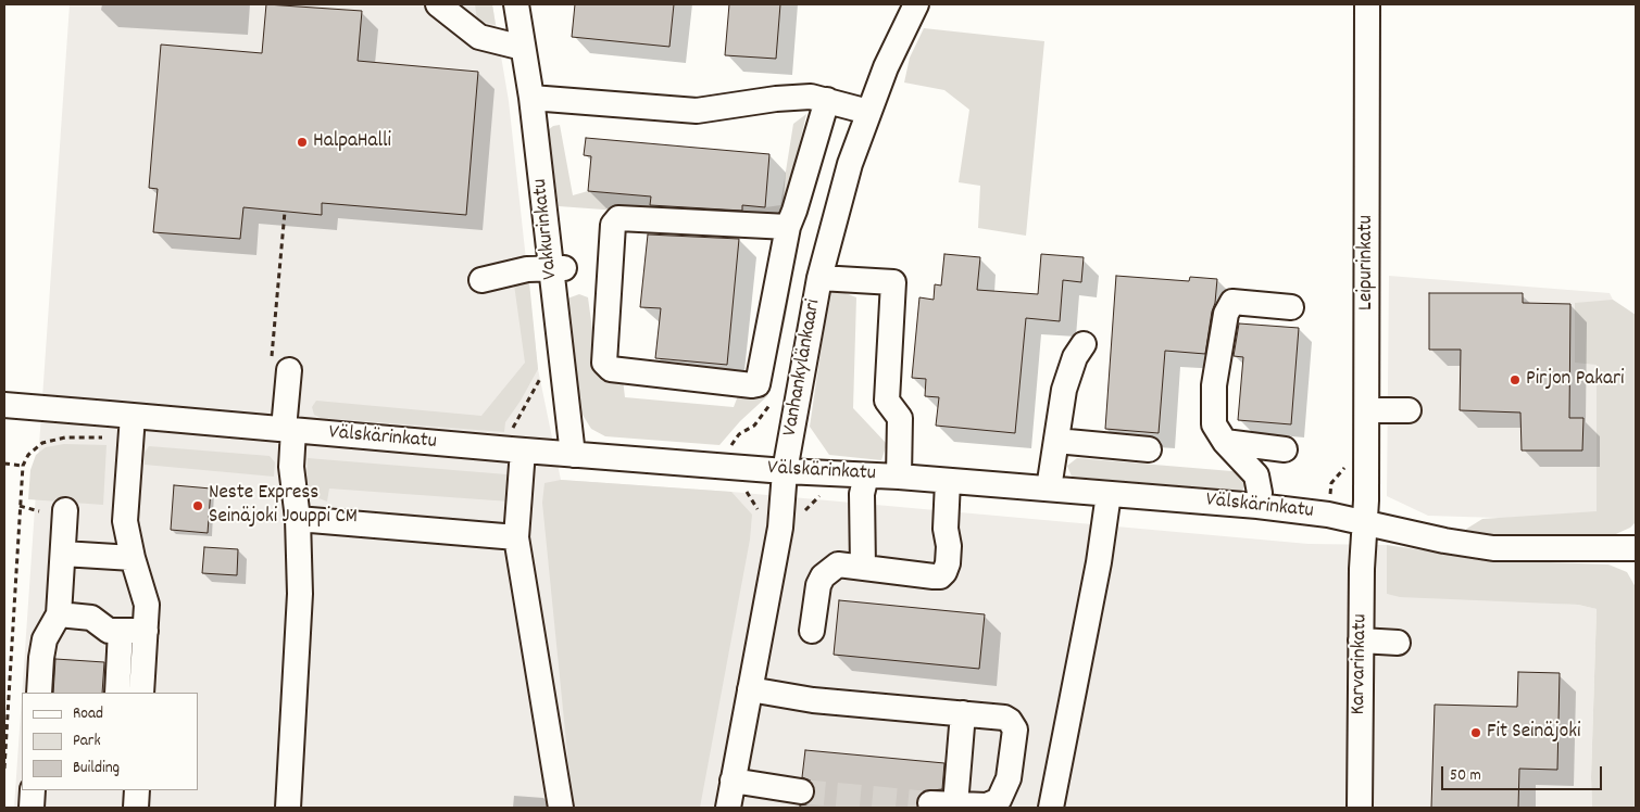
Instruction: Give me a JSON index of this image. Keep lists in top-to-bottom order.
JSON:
{
  "streets": {
    "street": [
      "Vakkurinkatu",
      "Leipurinkatu",
      "Vanhankylänkaari",
      "Välskärinkatu",
      "Karvarinkatu"
    ]
  },
  "crossings": [
    ["Vakkurinkatu", "Välskärinkatu"],
    ["Leipurinkatu", "Välskärinkatu"],
    ["Leipurinkatu", "Karvarinkatu"],
    ["Vanhankylänkaari", "Välskärinkatu"],
    ["Välskärinkatu", "Karvarinkatu"]
  ],
  "places": [
    "HalpaHalli",
    "Pirjon Pakari",
    "Neste Express Seinäjoki Jouppi CM",
    "Fit Seinäjoki"
  ],
  "legend": ["Road", "Park", "Building"],
  "scale_bar": "50 m"
}
